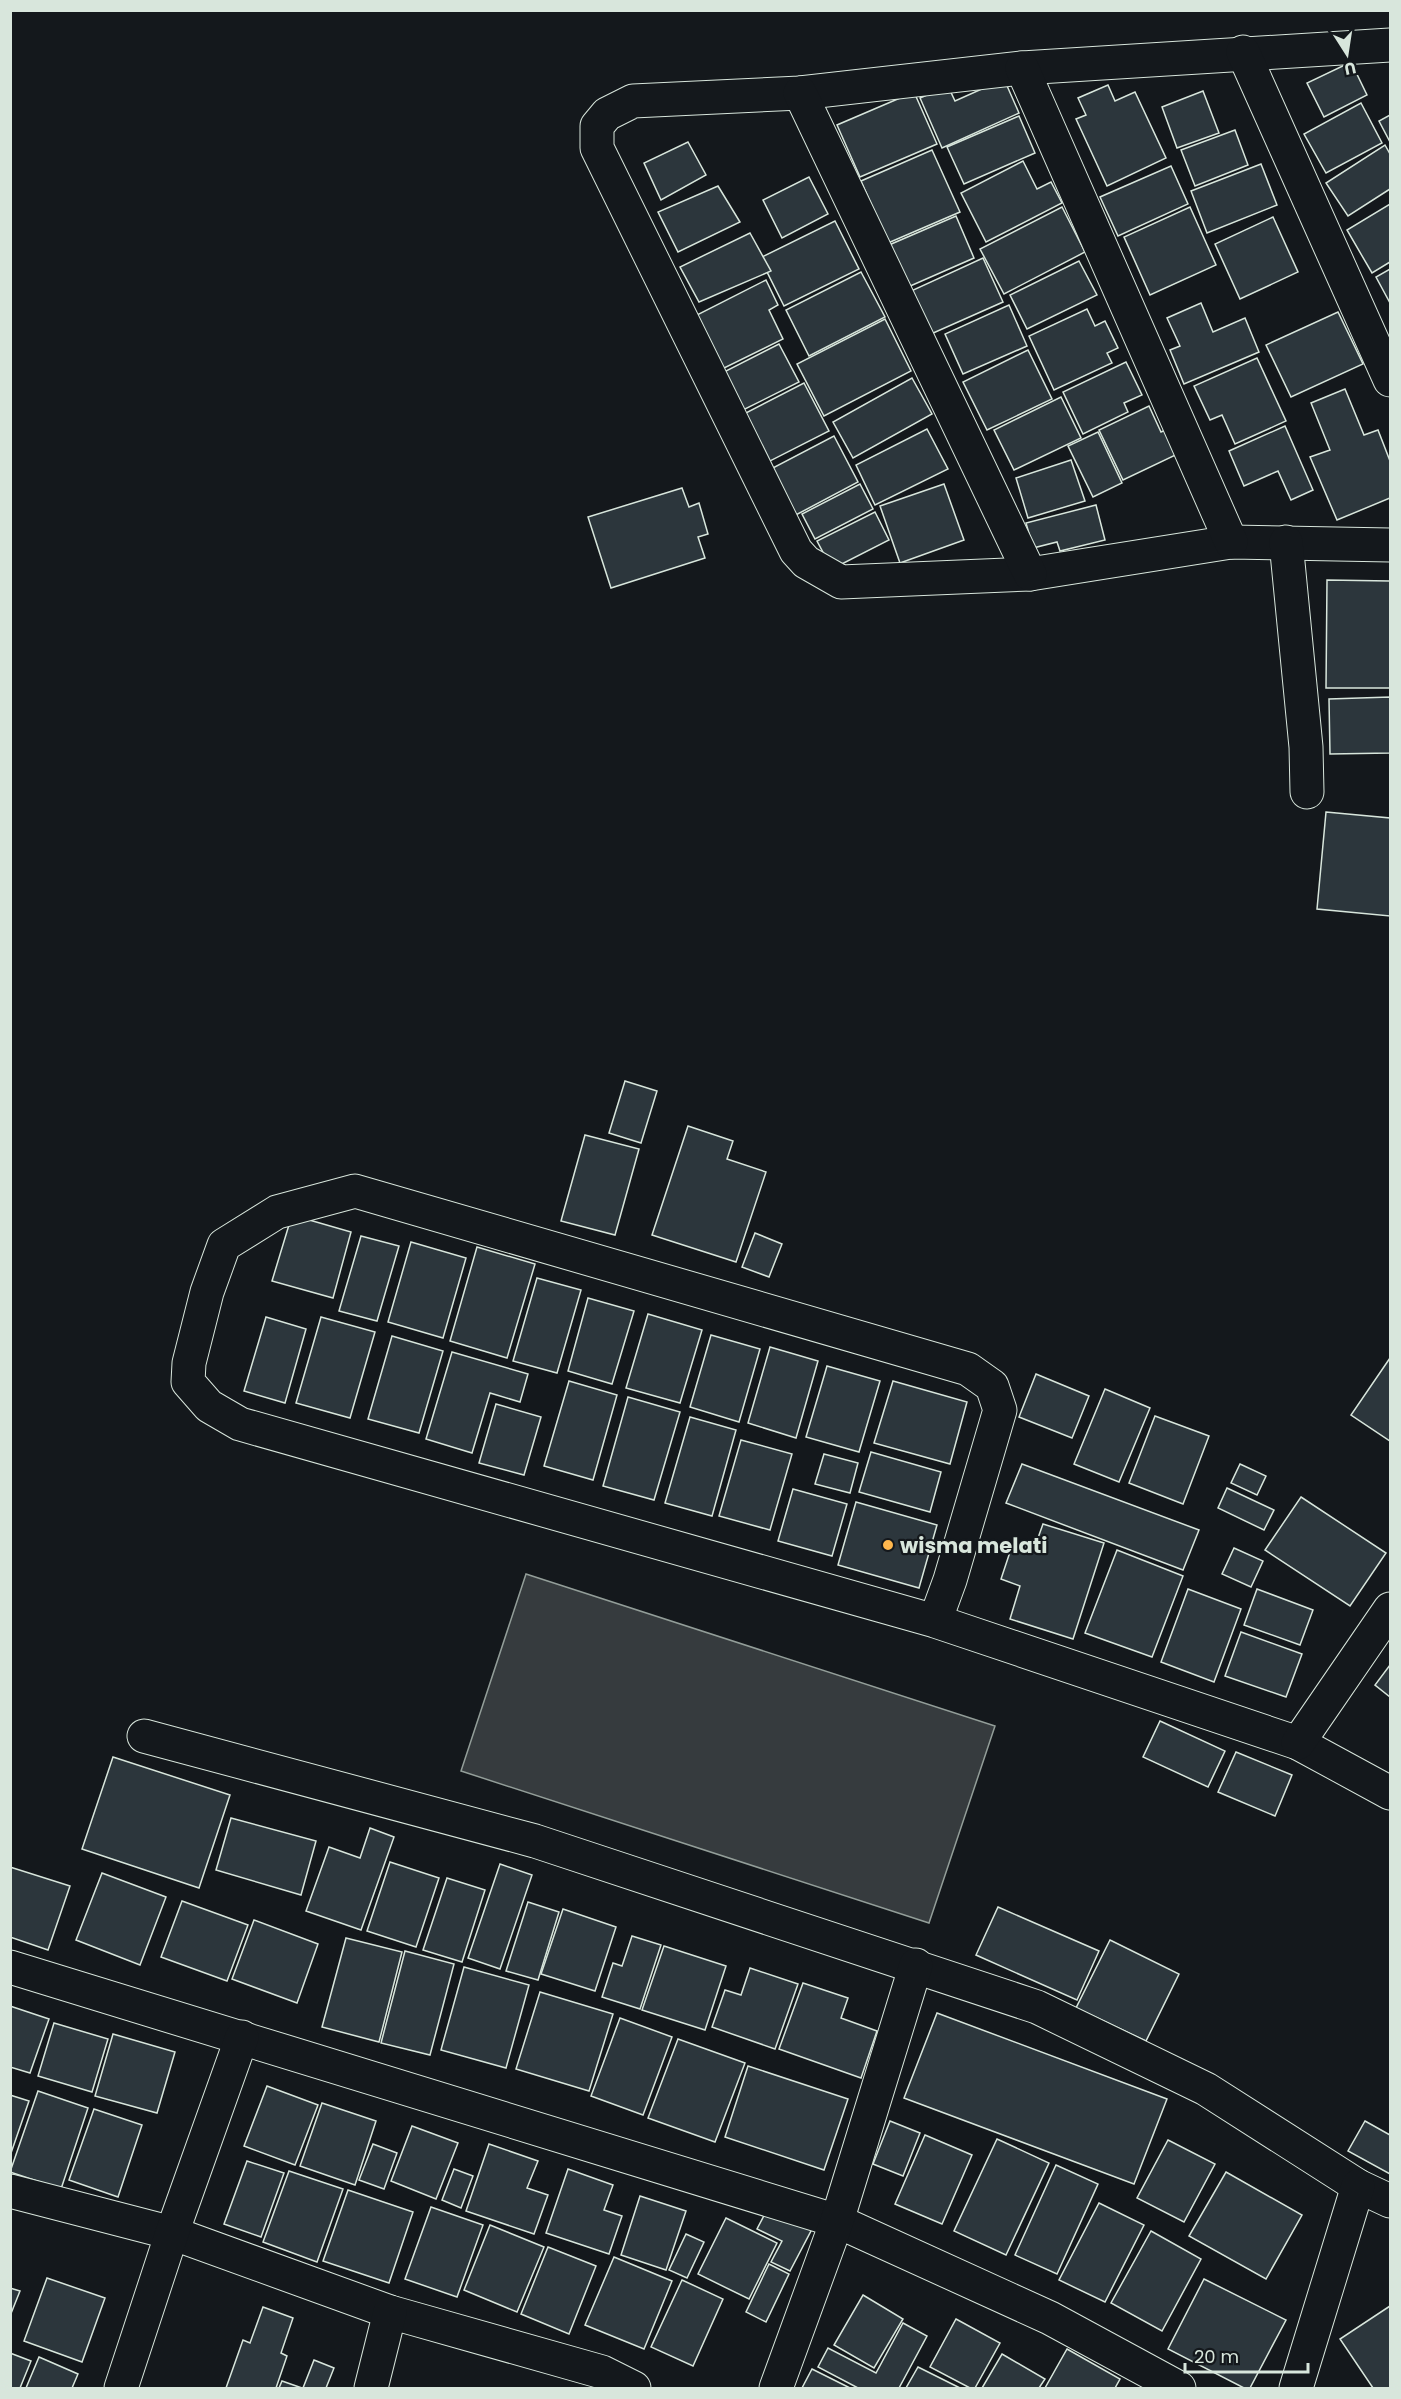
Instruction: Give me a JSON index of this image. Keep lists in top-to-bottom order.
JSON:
{
  "places": ["wisma melati"],
  "scale_bar": "20 m",
  "north": "bottom"
}
